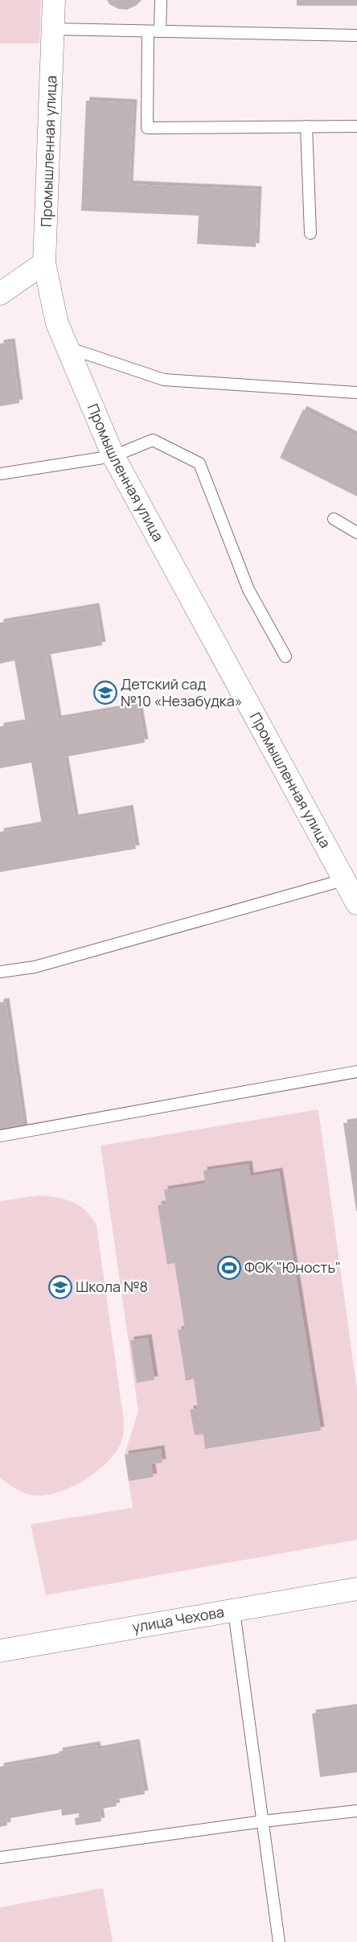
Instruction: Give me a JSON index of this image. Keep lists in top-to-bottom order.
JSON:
{
  "streets": {
    "street": ["Промышленная улица", "улица Чехова"]
  },
  "places": {
    "school or university": ["Детский сад №10 «Незабудка»", "Школа №8"],
    "sports": ["ФОК \"Юность\""]
  }
}
